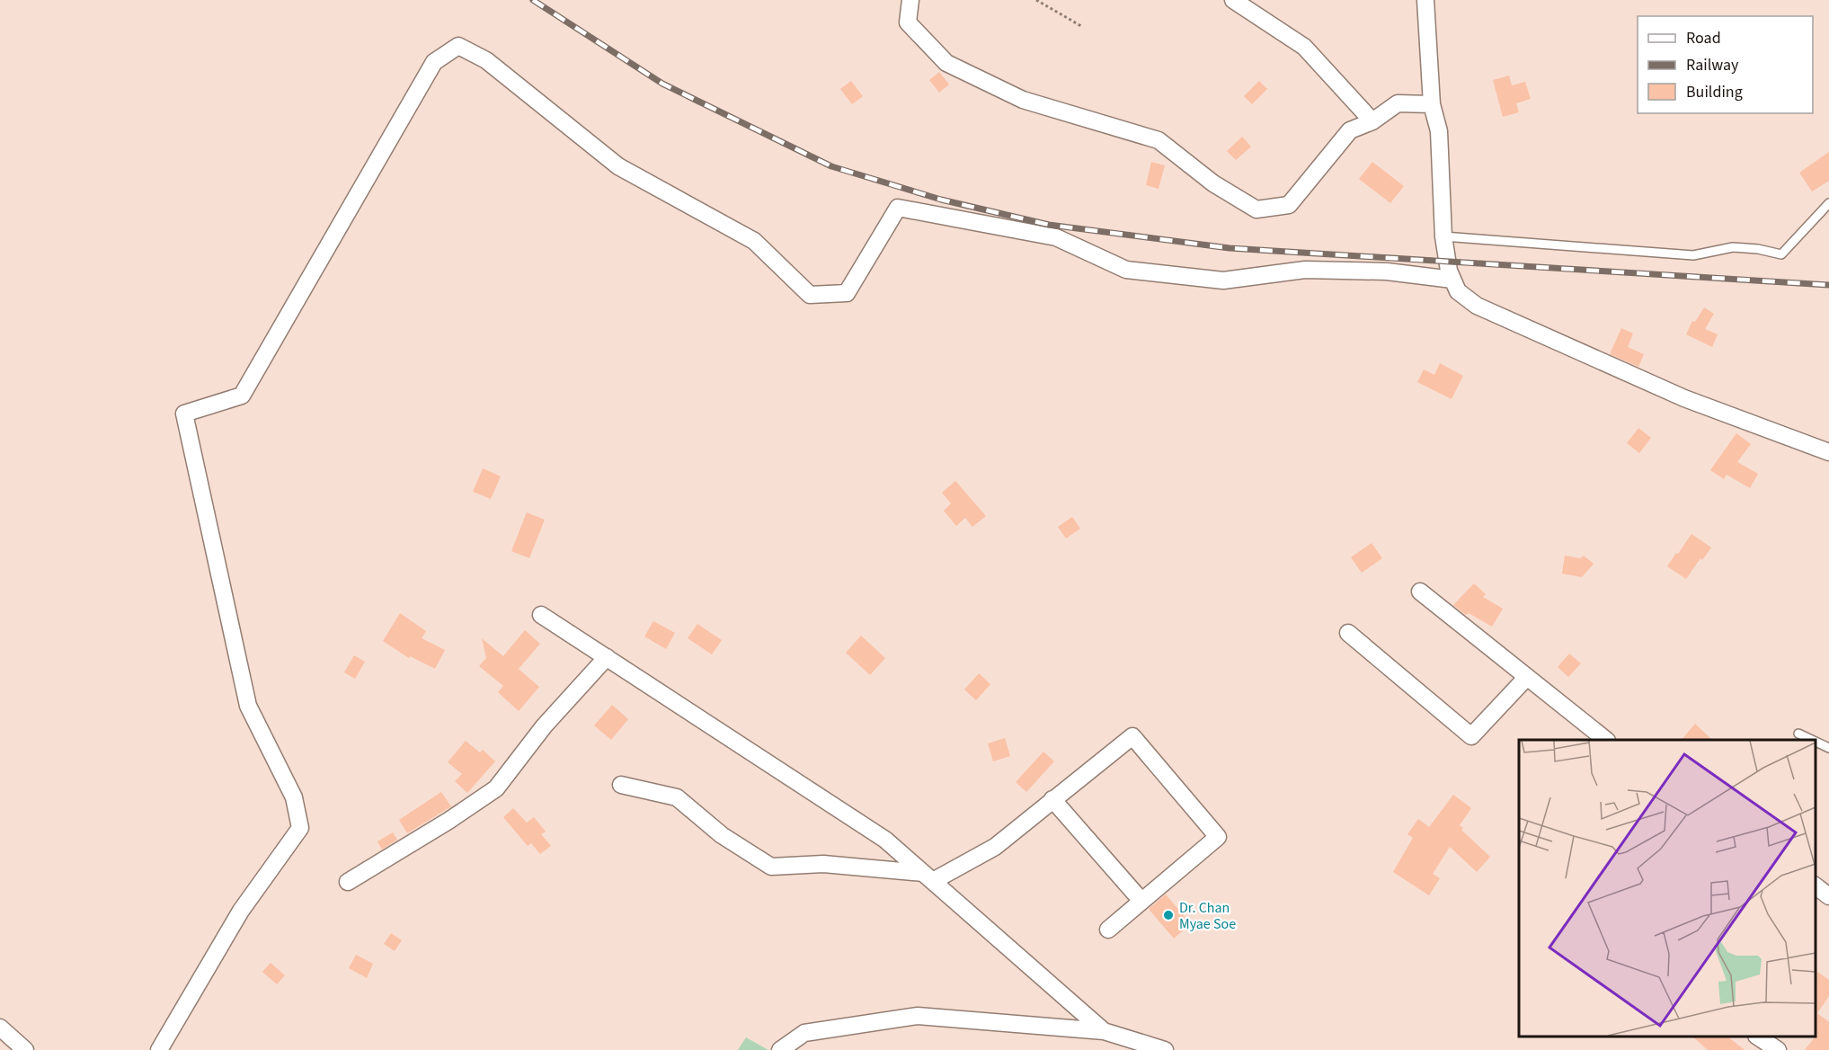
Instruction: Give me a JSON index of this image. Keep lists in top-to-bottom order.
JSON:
{
  "places": ["Dr. Chan Myae Soe"],
  "legend": ["Road", "Railway", "Building"]
}
